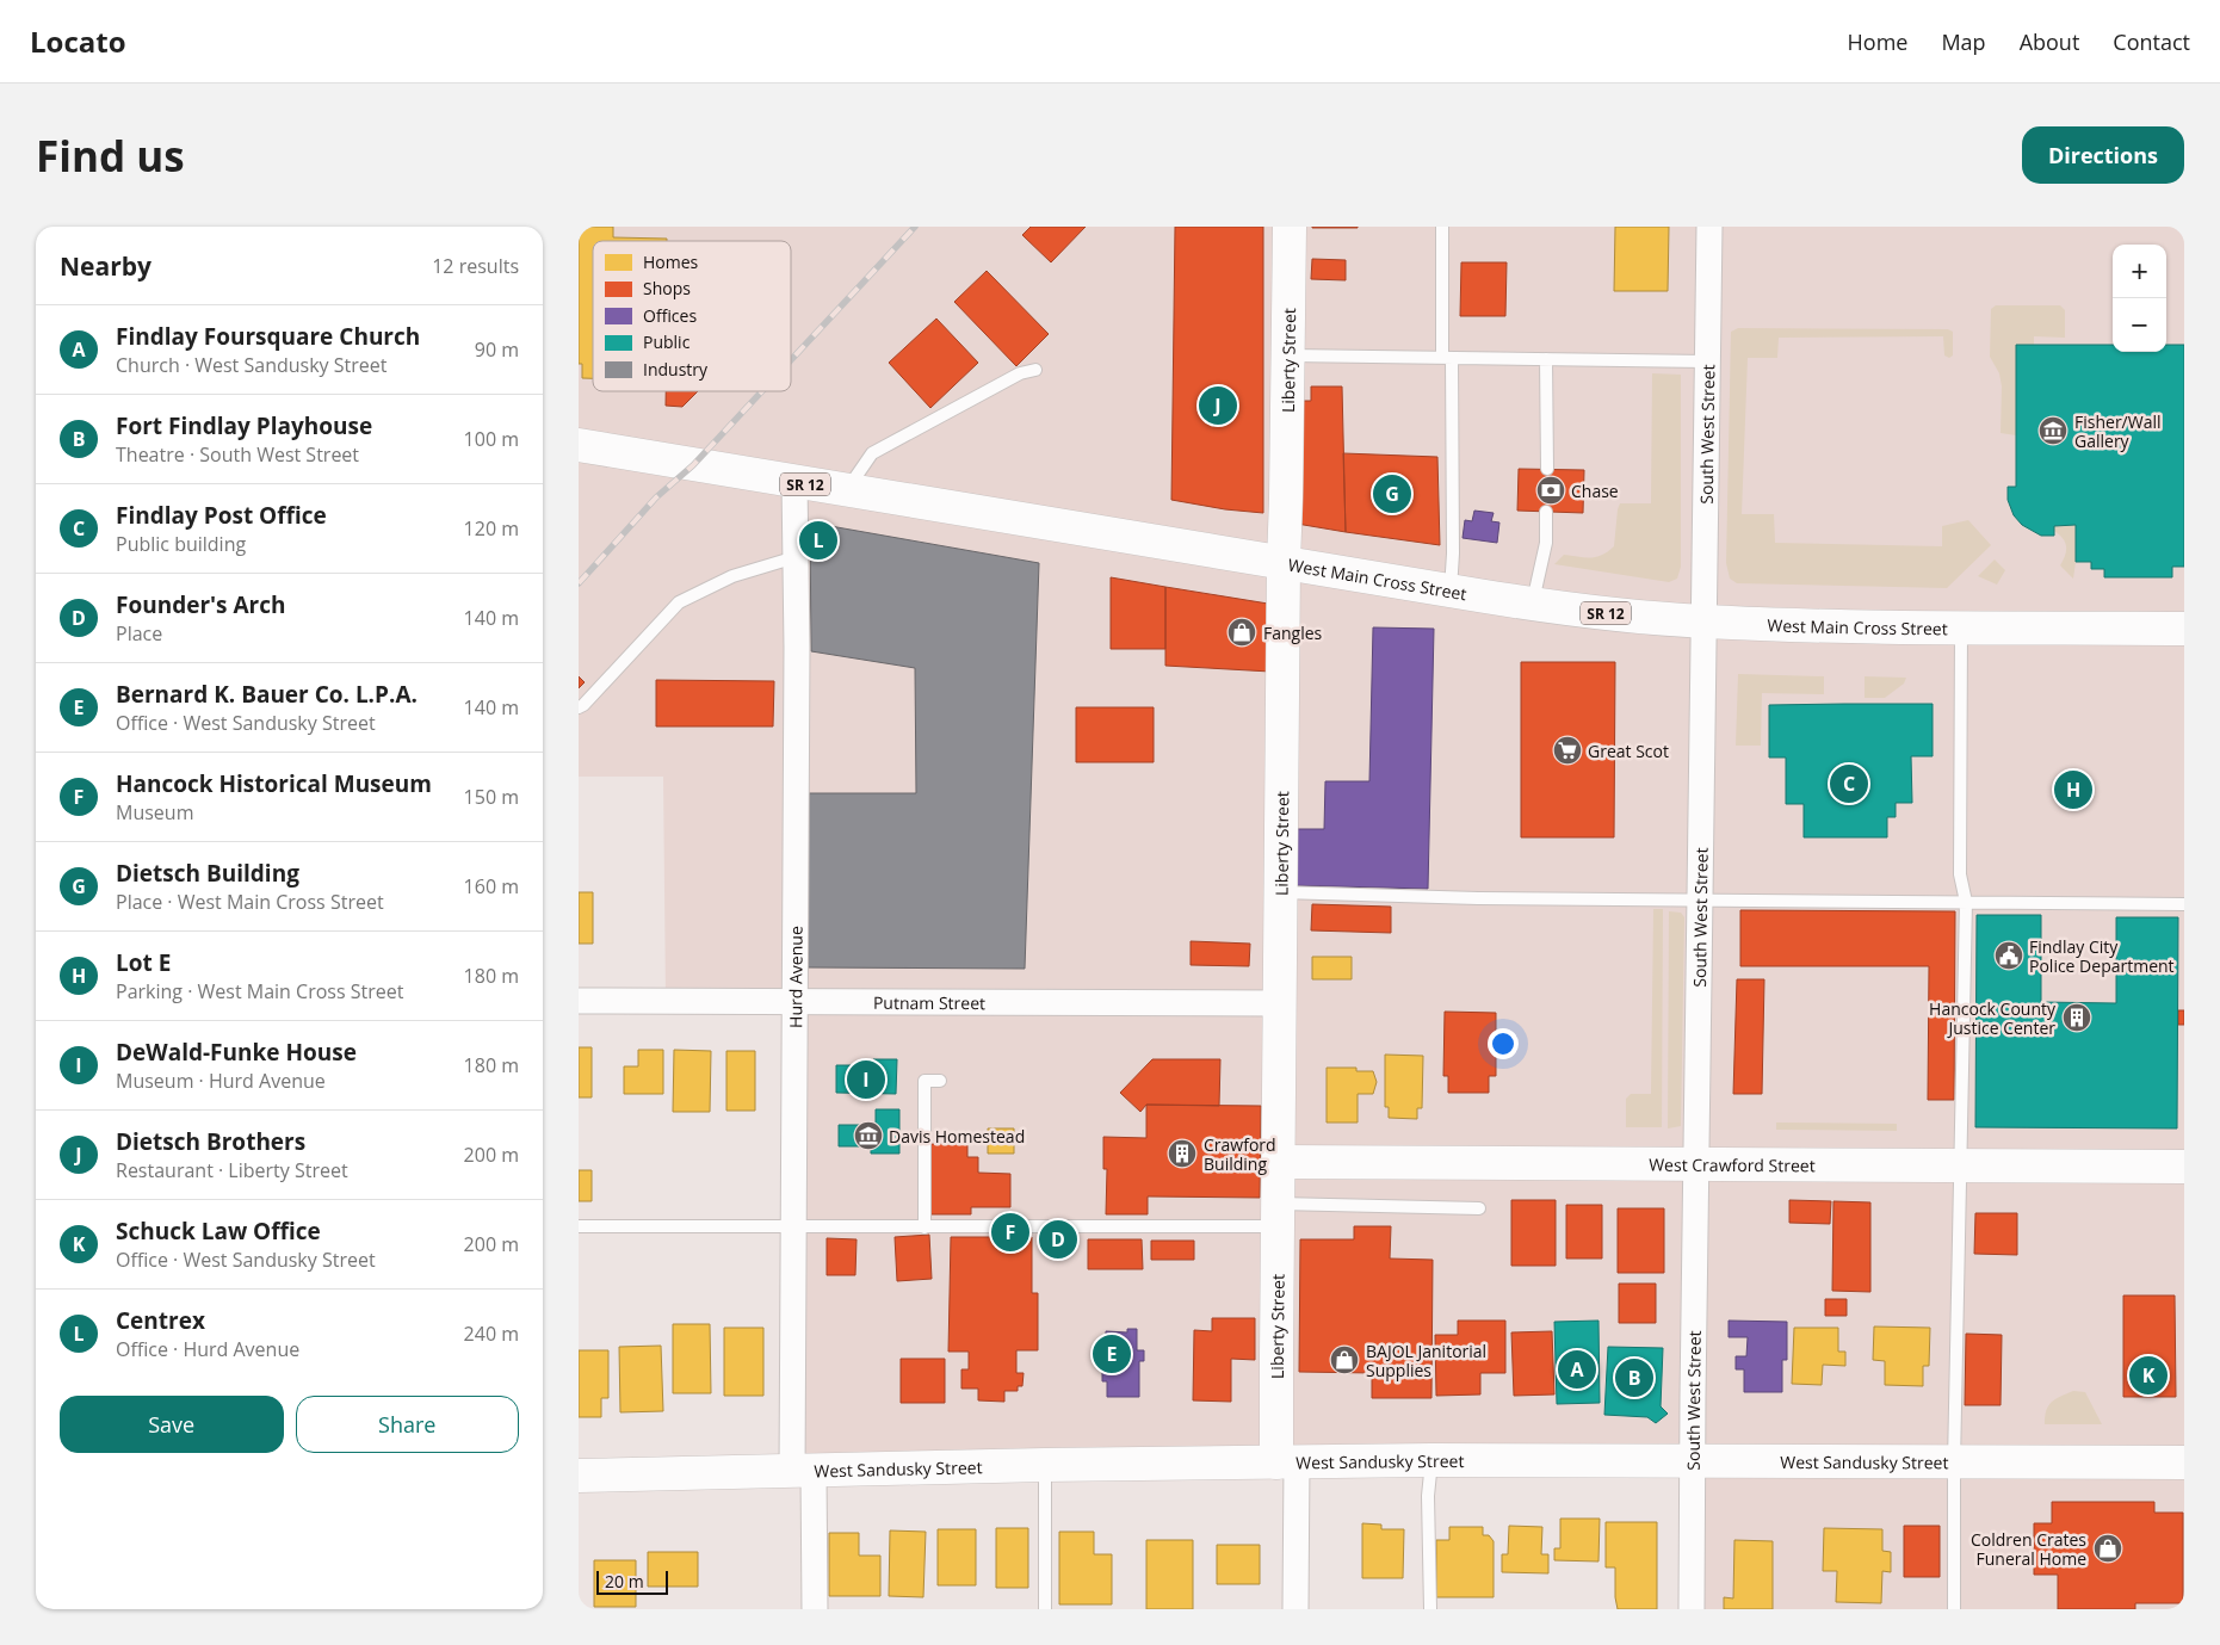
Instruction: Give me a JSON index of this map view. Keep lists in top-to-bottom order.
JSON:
{
  "streets": {
    "main road": [
      "Liberty Street",
      "SR 12",
      "West Main Cross Street",
      "West Crawford Street",
      "West Sandusky Street"
    ],
    "street": ["South West Street", "Hurd Avenue", "Putnam Street"]
  },
  "crossings": [
    ["Liberty Street", "West Main Cross Street"],
    ["Liberty Street", "Putnam Street"],
    ["Liberty Street", "West Crawford Street"],
    ["Liberty Street", "West Sandusky Street"],
    ["South West Street", "West Main Cross Street"],
    ["South West Street", "West Crawford Street"],
    ["South West Street", "West Sandusky Street"],
    ["West Main Cross Street", "Hurd Avenue"],
    ["Hurd Avenue", "Putnam Street"],
    ["Hurd Avenue", "West Sandusky Street"]
  ],
  "places": {
    "museum": ["Fisher/Wall Gallery", "Davis Homestead"],
    "bank": ["Chase"],
    "shop": ["Fangles", "BAJOL Janitorial Supplies", "Coldren Crates Funeral Home"],
    "supermarket": ["Great Scot"],
    "public building": ["Findlay City Police Department"],
    "building": ["Hancock County Justice Center", "Crawford Building"]
  },
  "legend": [
    "Homes",
    "Shops",
    "Offices",
    "Public",
    "Industry"
  ],
  "scale_bar": "20 m",
  "page": {
    "header": "Locato",
    "nav": [
      "Home",
      "Map",
      "About",
      "Contact"
    ],
    "buttons": [
      "Directions",
      ["Save", "Share"]
    ],
    "title": "Find us",
    "heading": ["Nearby", "12 results"],
    "map_buttons": ["+", "−"],
    "list": [
      {
        "mark": "A",
        "name": "Findlay Foursquare Church",
        "note": "Church · West Sandusky Street",
        "value": "90 m"
      },
      {
        "mark": "B",
        "name": "Fort Findlay Playhouse",
        "note": "Theatre · South West Street",
        "value": "100 m"
      },
      {
        "mark": "C",
        "name": "Findlay Post Office",
        "note": "Public building",
        "value": "120 m"
      },
      {
        "mark": "D",
        "name": "Founder's Arch",
        "note": "Place",
        "value": "140 m"
      },
      {
        "mark": "E",
        "name": "Bernard K. Bauer Co. L.P.A.",
        "note": "Office · West Sandusky Street",
        "value": "140 m"
      },
      {
        "mark": "F",
        "name": "Hancock Historical Museum",
        "note": "Museum",
        "value": "150 m"
      },
      {
        "mark": "G",
        "name": "Dietsch Building",
        "note": "Place · West Main Cross Street",
        "value": "160 m"
      },
      {
        "mark": "H",
        "name": "Lot E",
        "note": "Parking · West Main Cross Street",
        "value": "180 m"
      },
      {
        "mark": "I",
        "name": "DeWald-Funke House",
        "note": "Museum · Hurd Avenue",
        "value": "180 m"
      },
      {
        "mark": "J",
        "name": "Dietsch Brothers",
        "note": "Restaurant · Liberty Street",
        "value": "200 m"
      },
      {
        "mark": "K",
        "name": "Schuck Law Office",
        "note": "Office · West Sandusky Street",
        "value": "200 m"
      },
      {
        "mark": "L",
        "name": "Centrex",
        "note": "Office · Hurd Avenue",
        "value": "240 m"
      }
    ],
    "pins": [
      "J",
      "G",
      "L",
      "C",
      "H",
      "I",
      "F",
      "D",
      "E",
      "A",
      "K",
      "B"
    ],
    "scale": "20 m"
  }
}
